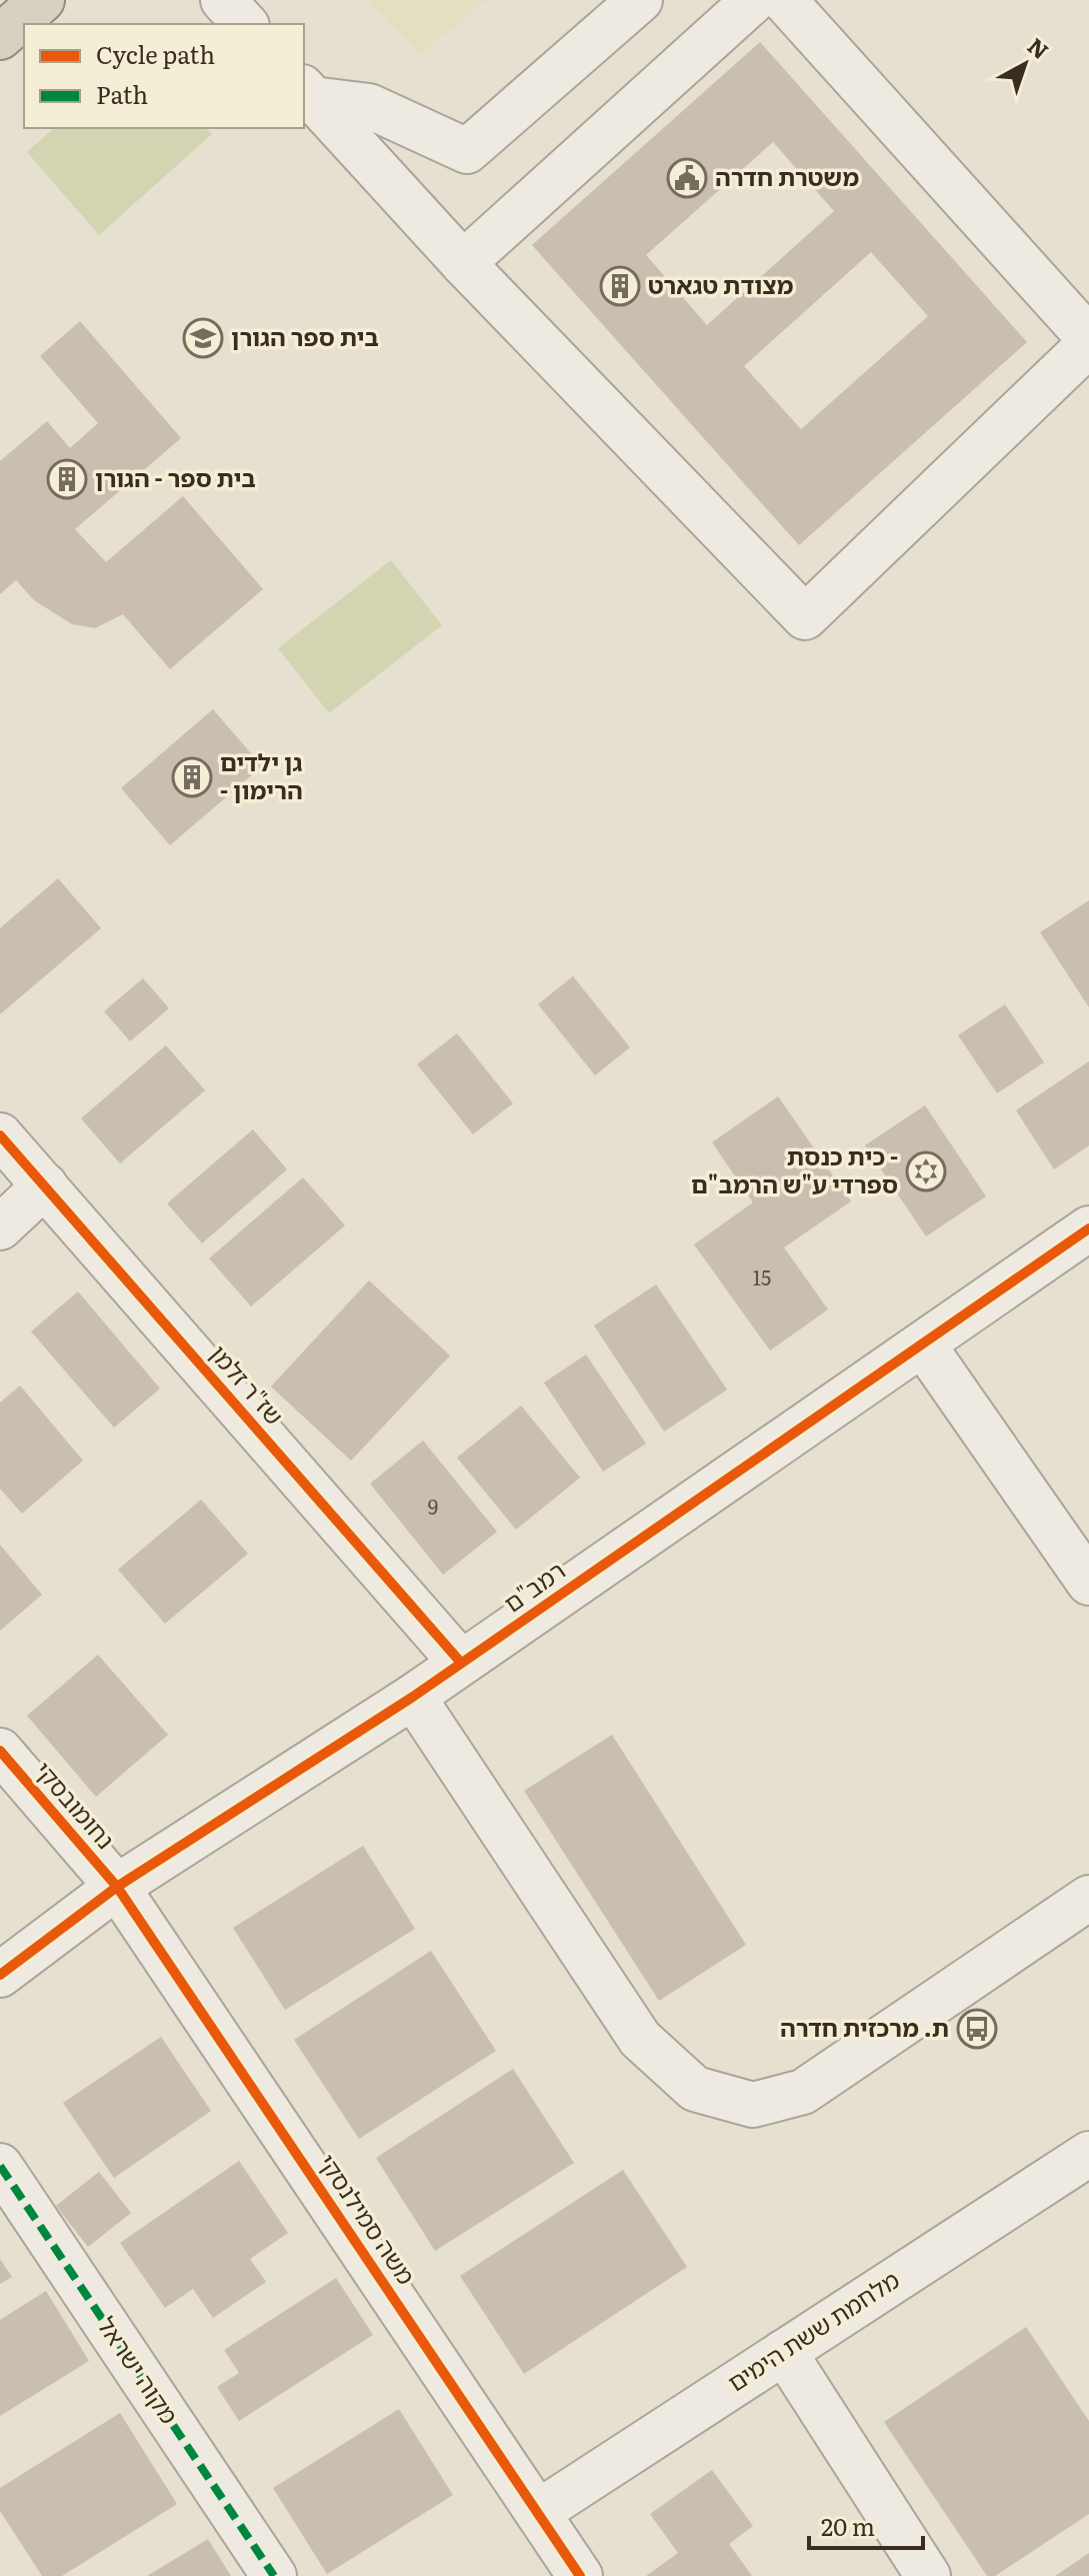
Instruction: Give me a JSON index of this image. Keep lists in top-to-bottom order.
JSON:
{
  "streets": {
    "street": [
      "שז\"ר זלמן",
      "רמב\"ם",
      "נחומובסקי",
      "משה סמילנסקי",
      "מלחמת ששת הימים",
      "מקוה ישראל"
    ]
  },
  "crossings": [
    ["שז\"ר זלמן", "רמב\"ם"],
    ["רמב\"ם", "נחומובסקי"],
    ["רמב\"ם", "משה סמילנסקי"],
    ["נחומובסקי", "משה סמילנסקי"],
    ["משה סמילנסקי", "מלחמת ששת הימים"]
  ],
  "places": {
    "public building": ["משטרת חדרה"],
    "building": ["מצודת טגארט", "בית ספר - הגורן", "גן ילדים - הרימון"],
    "school or university": ["בית ספר הגורן"],
    "synagogue": ["כית כנסת - ספרדי ע\"ש הרמב\"ם"],
    "bus stop": ["ת. מרכזית חדרה"]
  },
  "house_numbers": ["15", "9"],
  "legend": ["Cycle path", "Path"],
  "scale_bar": "20 m",
  "north": "top right"
}
